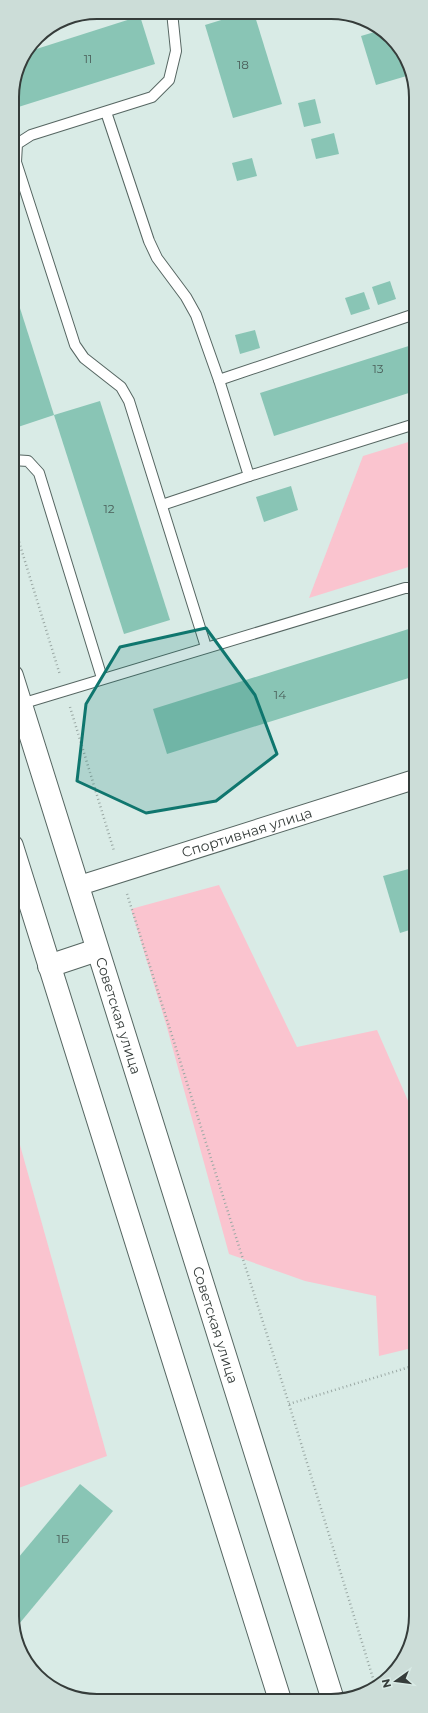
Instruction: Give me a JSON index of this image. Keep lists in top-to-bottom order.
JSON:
{
  "streets": {
    "street": ["Спортивная улица", "Советская улица"]
  },
  "crossings": [
    ["Спортивная улица", "Советская улица"]
  ],
  "house_numbers": [
    "11",
    "18",
    "13",
    "12",
    "14",
    "1Б"
  ],
  "north": "left"
}
